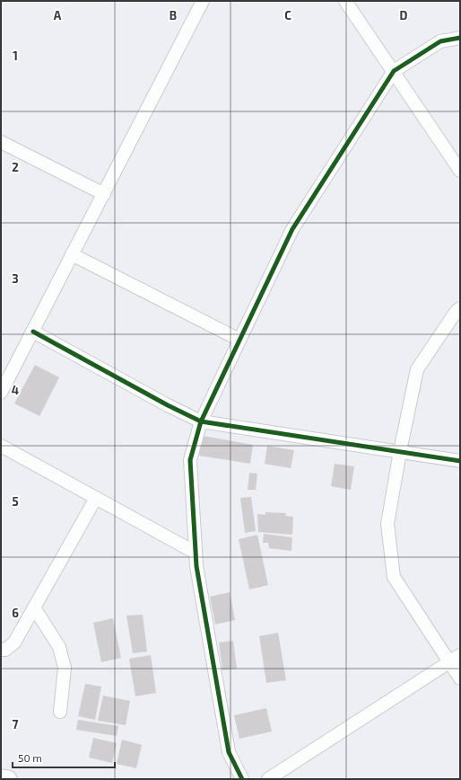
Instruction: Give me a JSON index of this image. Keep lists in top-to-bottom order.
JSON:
{
  "scale_bar": "50 m",
  "grid": {
    "columns": [
      "A",
      "B",
      "C",
      "D"
    ],
    "rows": [
      "1",
      "2",
      "3",
      "4",
      "5",
      "6",
      "7"
    ]
  }
}
